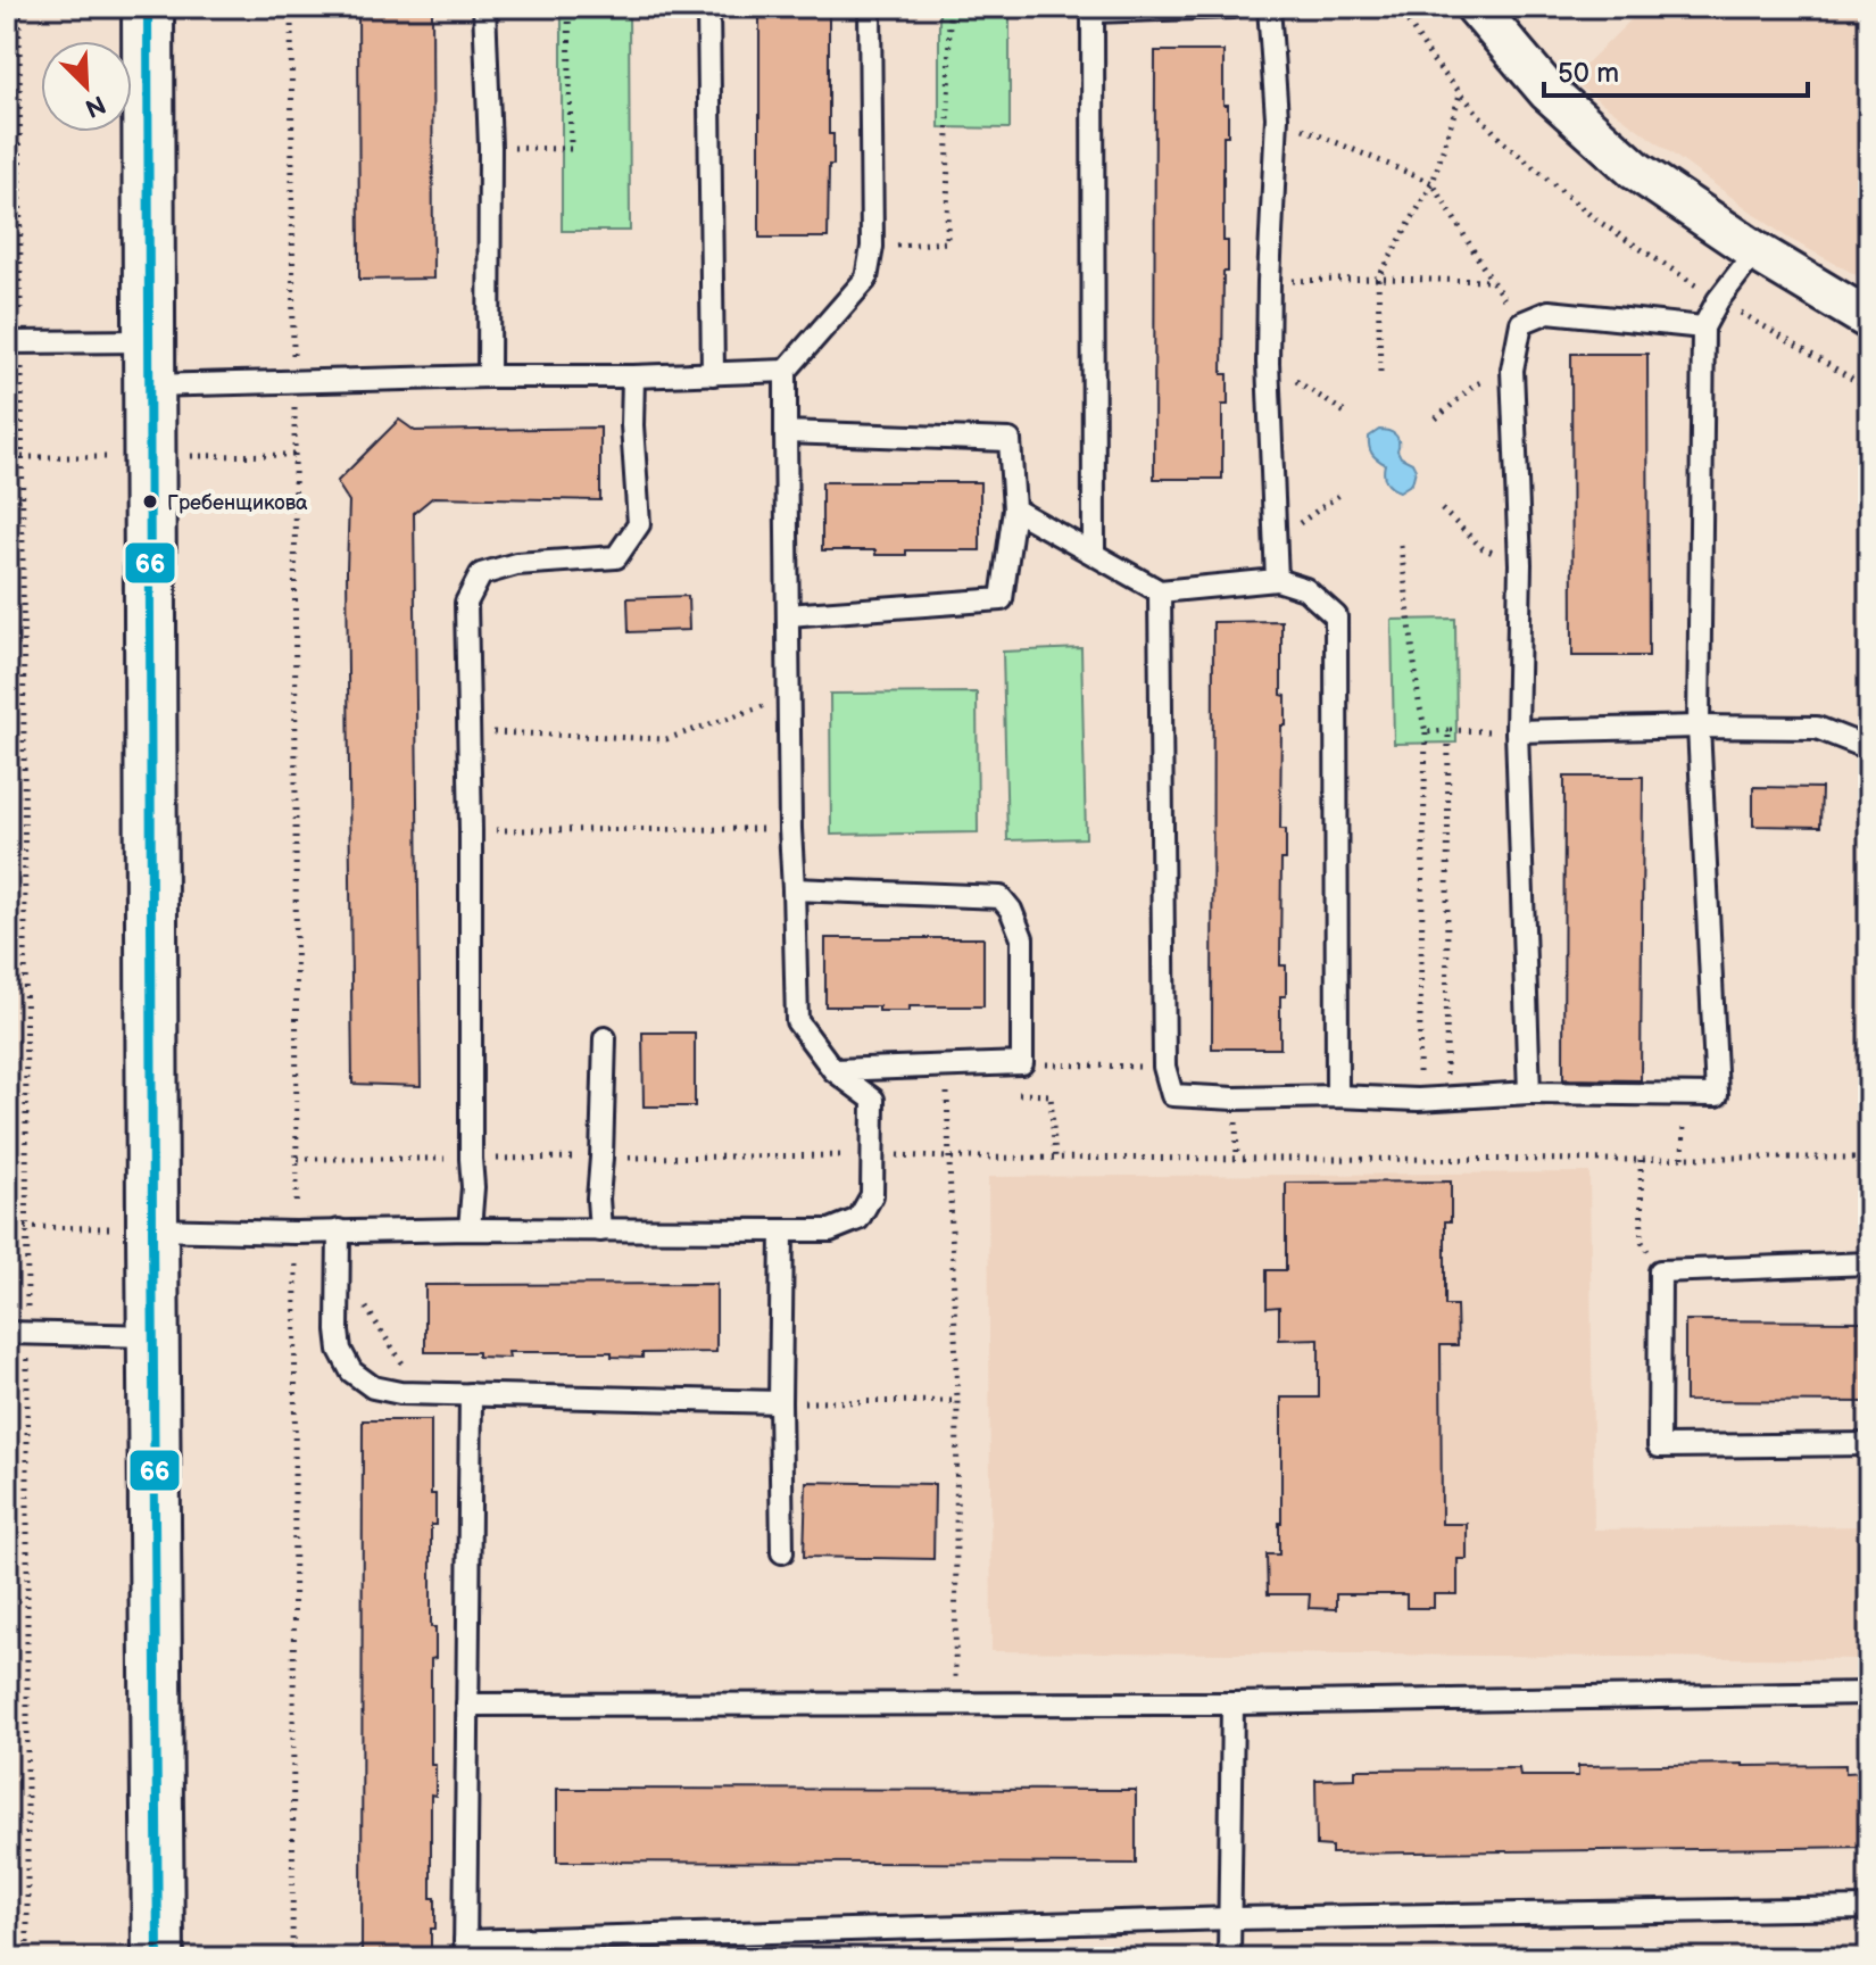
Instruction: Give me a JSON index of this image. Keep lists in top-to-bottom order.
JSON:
{
  "places": ["Гребенщикова"],
  "lines": ["transit line 66"],
  "scale_bar": "50 m",
  "north": "bottom right"
}
